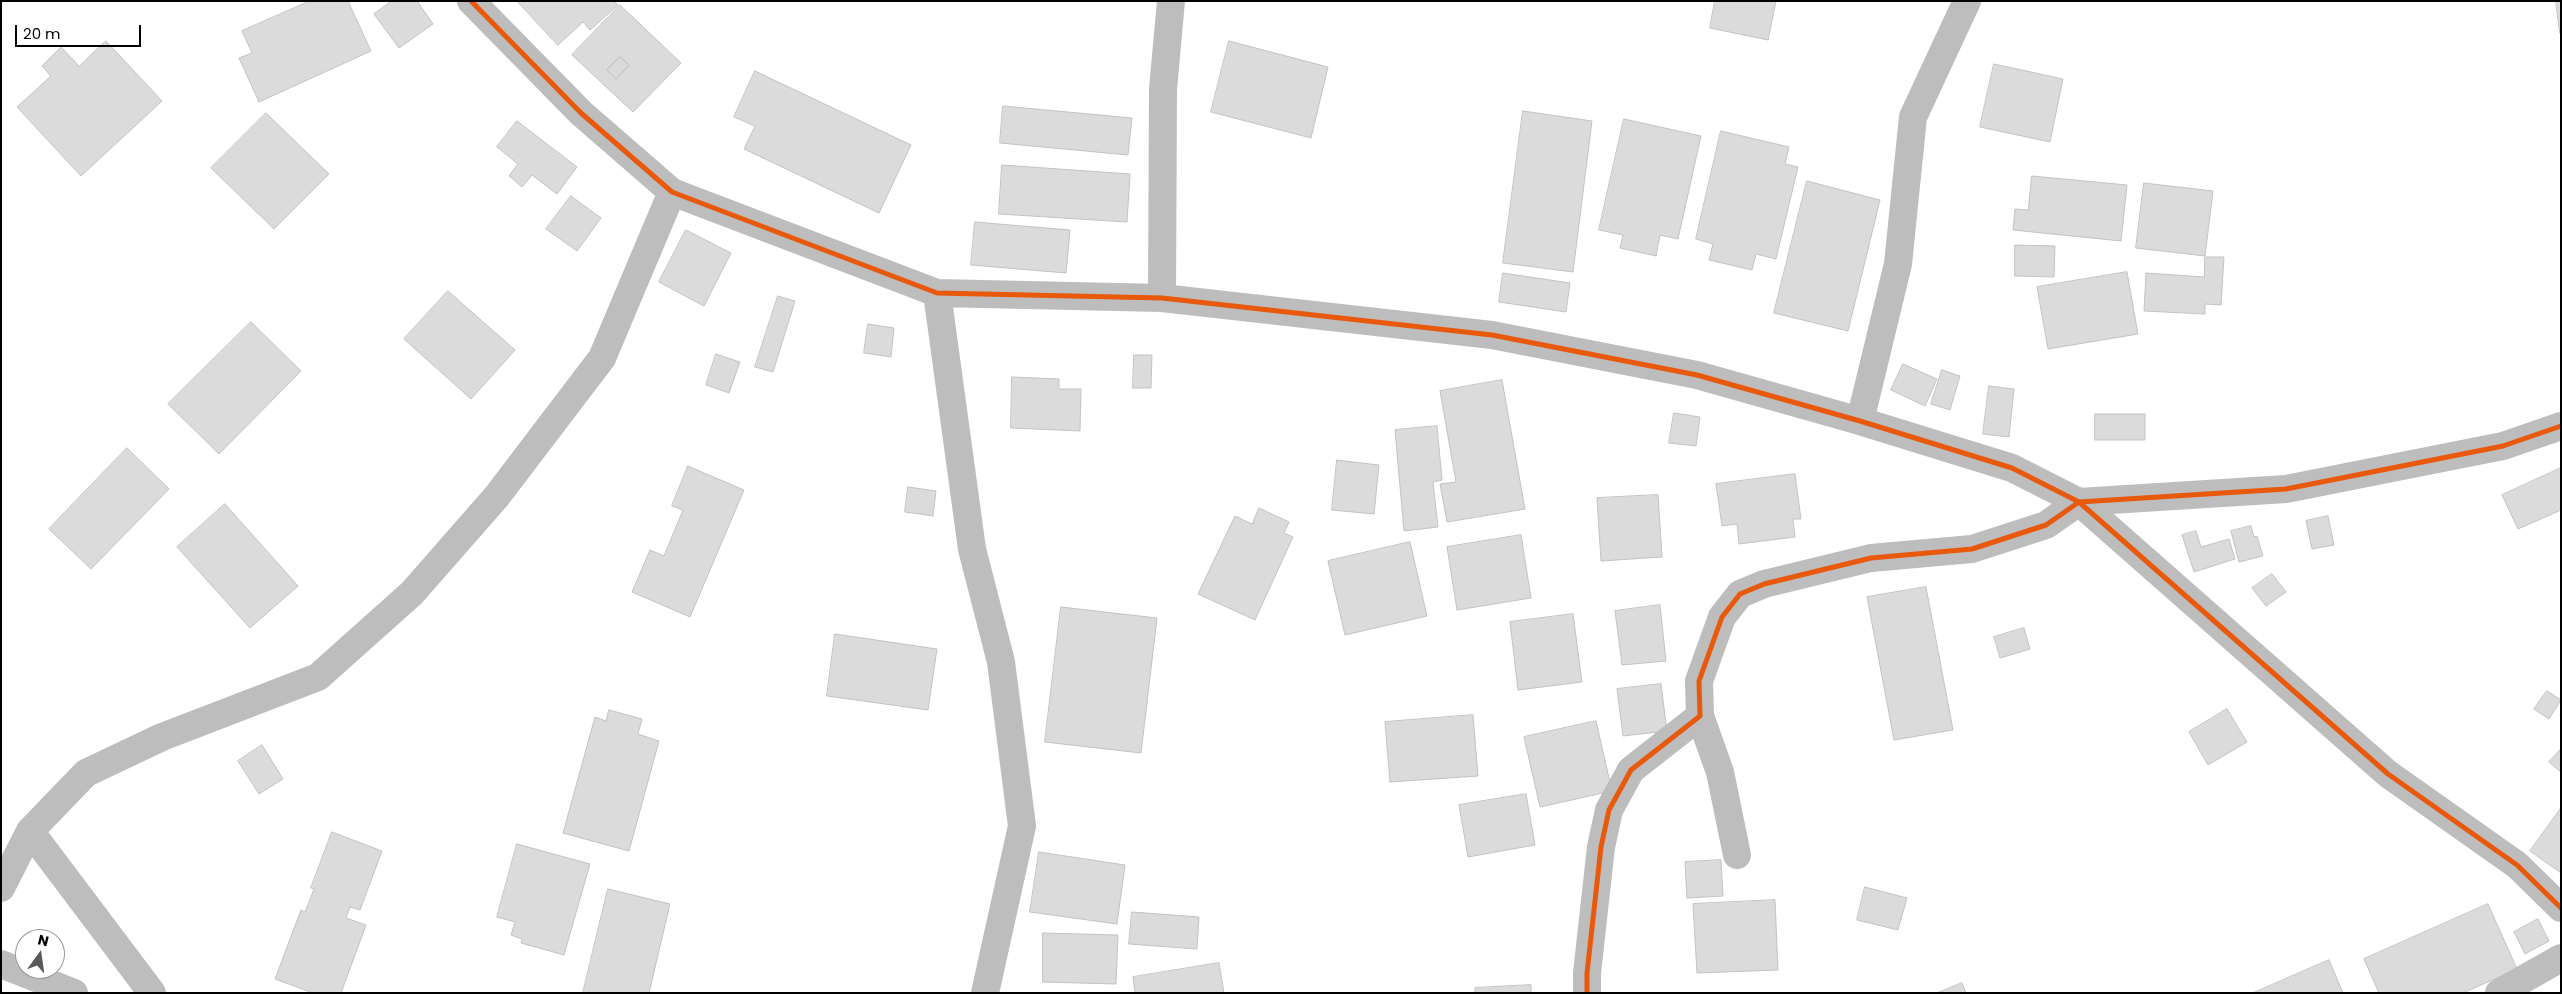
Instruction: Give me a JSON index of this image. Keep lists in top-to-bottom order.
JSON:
{
  "scale_bar": "20 m",
  "north": "top"
}
